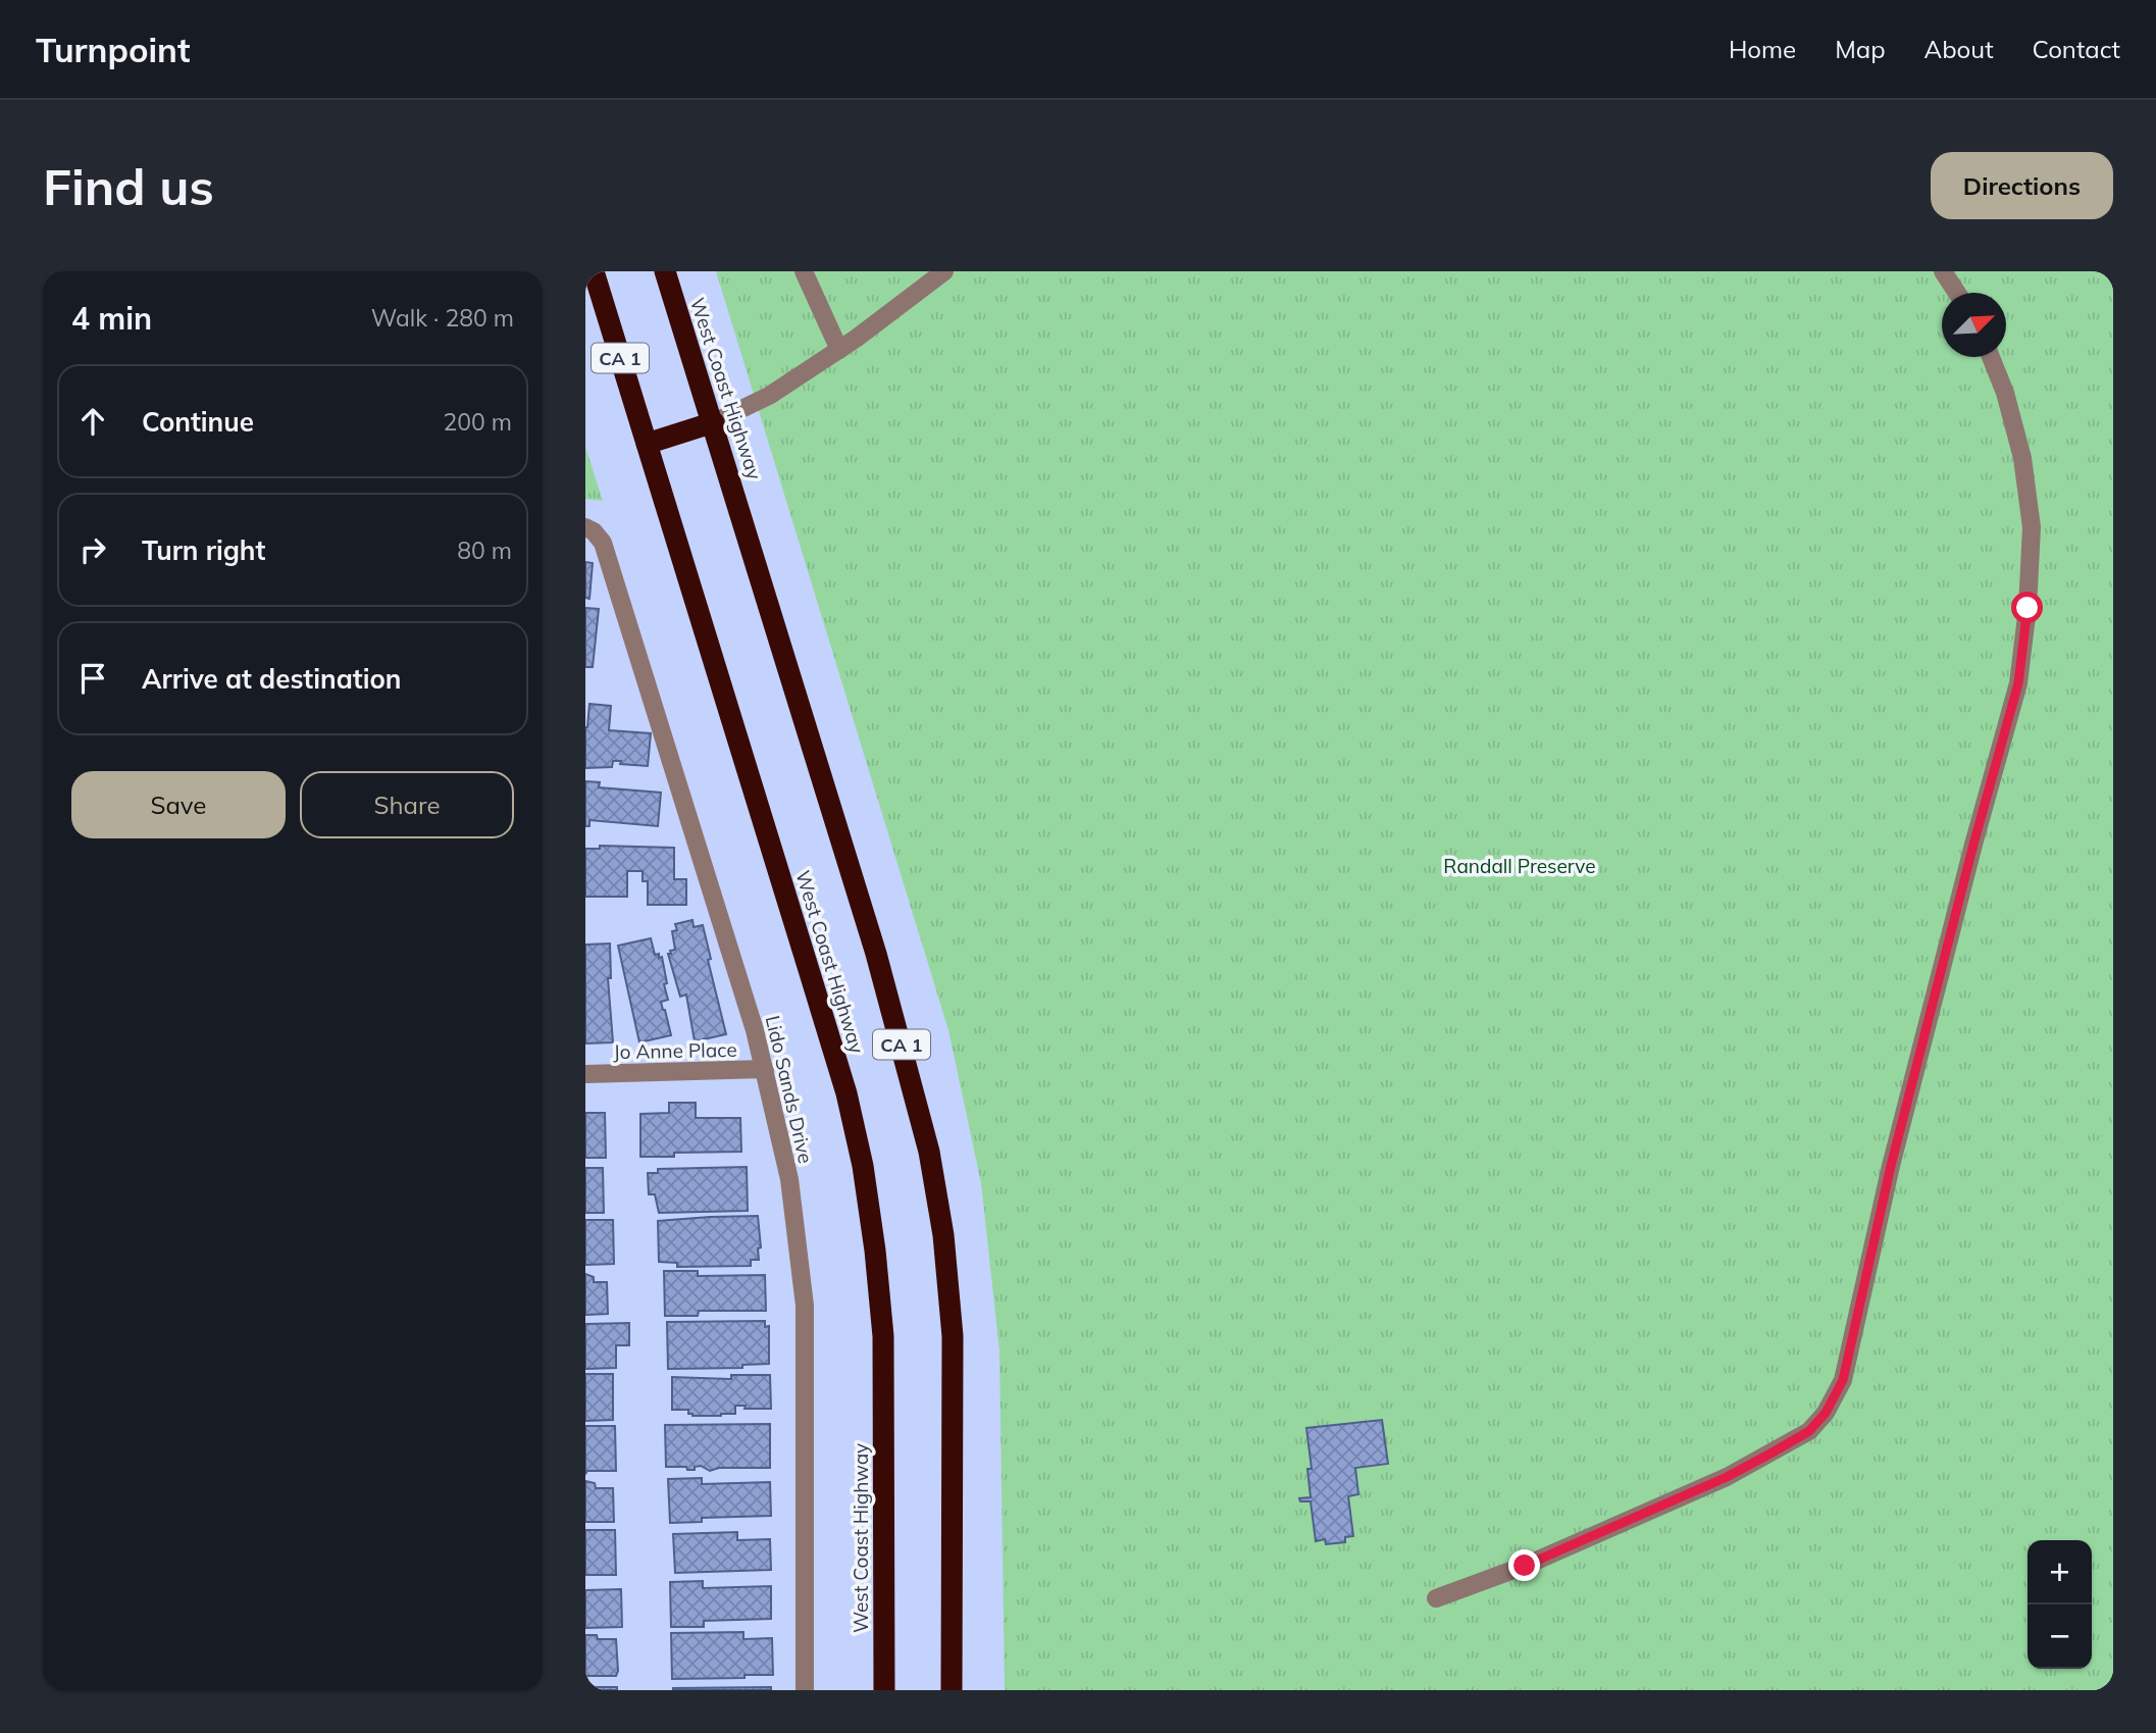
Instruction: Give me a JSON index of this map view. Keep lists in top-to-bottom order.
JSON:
{
  "streets": {
    "highway": ["CA 1", "West Coast Highway"],
    "street": ["Jo Anne Place", "Lido Sands Drive"]
  },
  "crossings": [
    ["Jo Anne Place", "Lido Sands Drive"]
  ],
  "parks": ["Randall Preserve"],
  "north": "top right",
  "page": {
    "header": "Turnpoint",
    "nav": [
      "Home",
      "Map",
      "About",
      "Contact"
    ],
    "buttons": [
      "Directions",
      ["Save", "Share"]
    ],
    "title": "Find us",
    "heading": ["4 min", "Walk · 280 m"],
    "list": [
      ["Continue", "200 m"],
      ["Turn right", "80 m"],
      "Arrive at destination"
    ],
    "map_buttons": ["+", "−"]
  }
}
